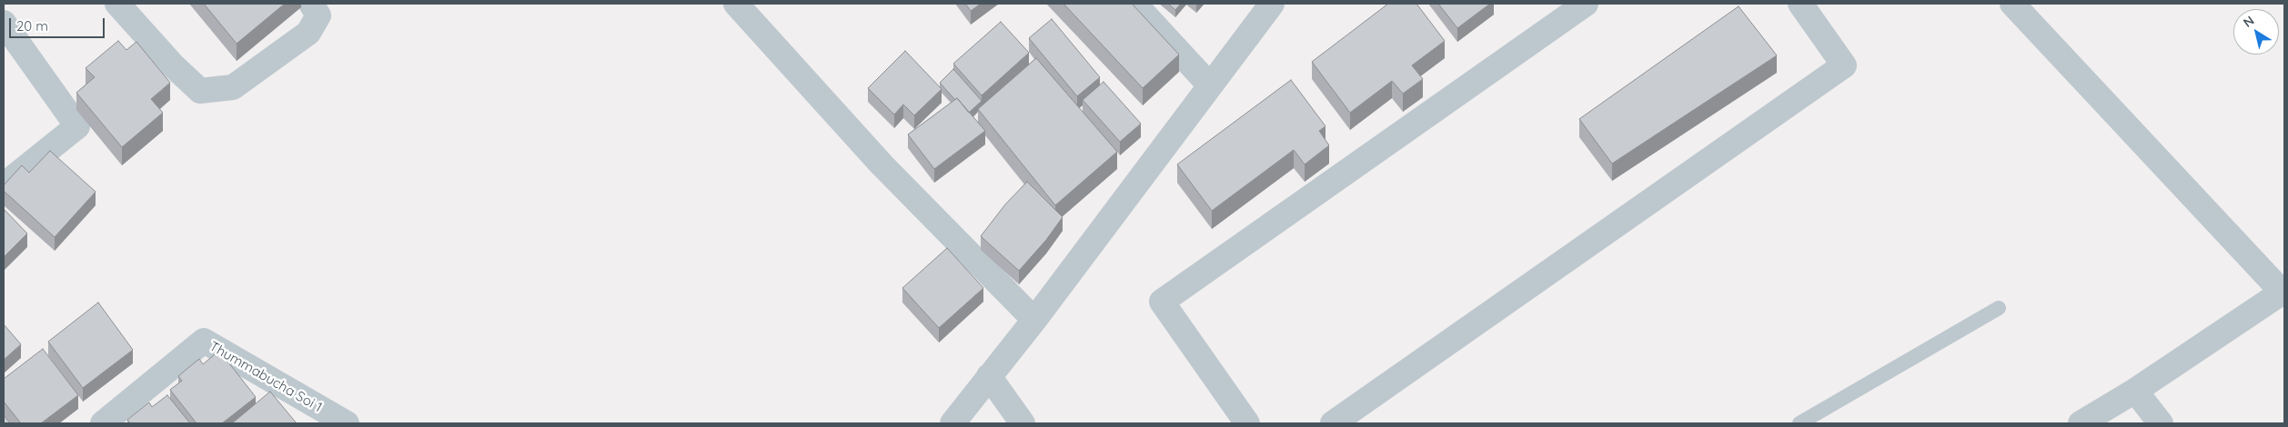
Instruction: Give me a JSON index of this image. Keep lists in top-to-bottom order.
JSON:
{
  "streets": {
    "street": ["Thummabucha Soi 1"]
  },
  "scale_bar": "20 m",
  "north": "top left"
}
